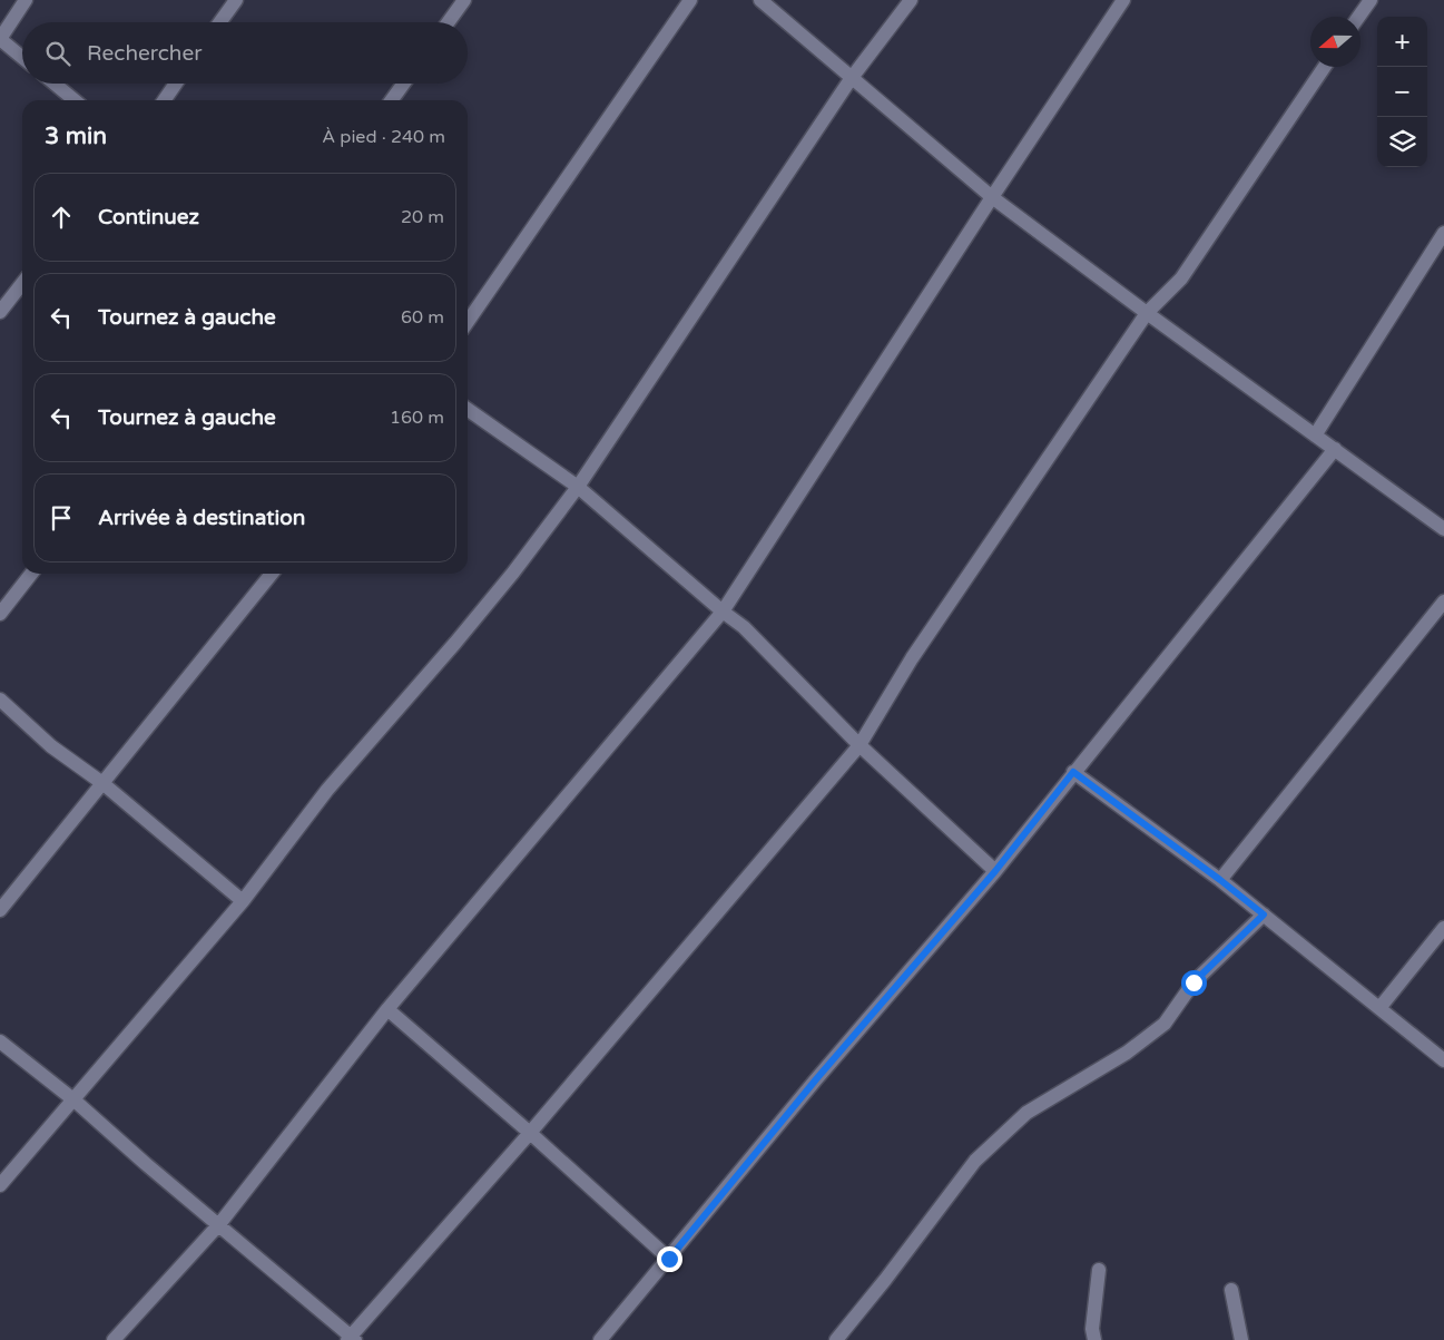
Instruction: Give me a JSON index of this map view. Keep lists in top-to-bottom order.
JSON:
{
  "north": "left",
  "page": {
    "map_buttons": ["+", "−"],
    "search": "Rechercher",
    "heading": ["3 min", "À pied · 240 m"],
    "list": [
      ["Continuez", "20 m"],
      ["Tournez à gauche", "60 m"],
      ["Tournez à gauche", "160 m"],
      "Arrivée à destination"
    ]
  }
}
